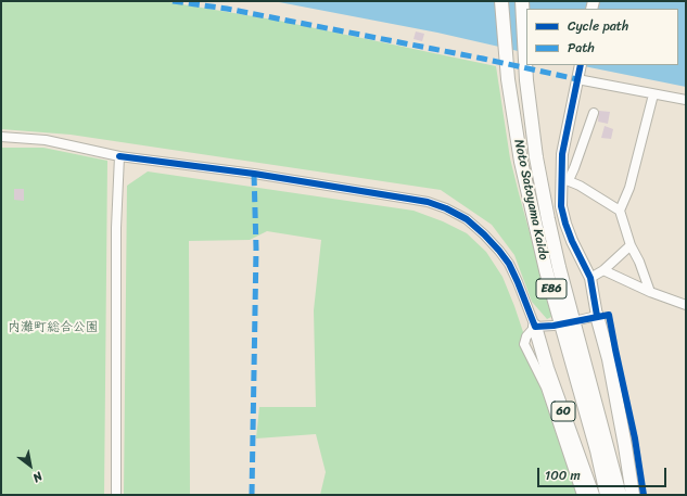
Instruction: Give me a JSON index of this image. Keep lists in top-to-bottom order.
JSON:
{
  "streets": {
    "highway": ["Noto Satoyama Kaido", "E86", "60"]
  },
  "parks": ["内灘町総合公園"],
  "legend": ["Cycle path", "Path"],
  "scale_bar": "100 m",
  "north": "bottom right"
}
